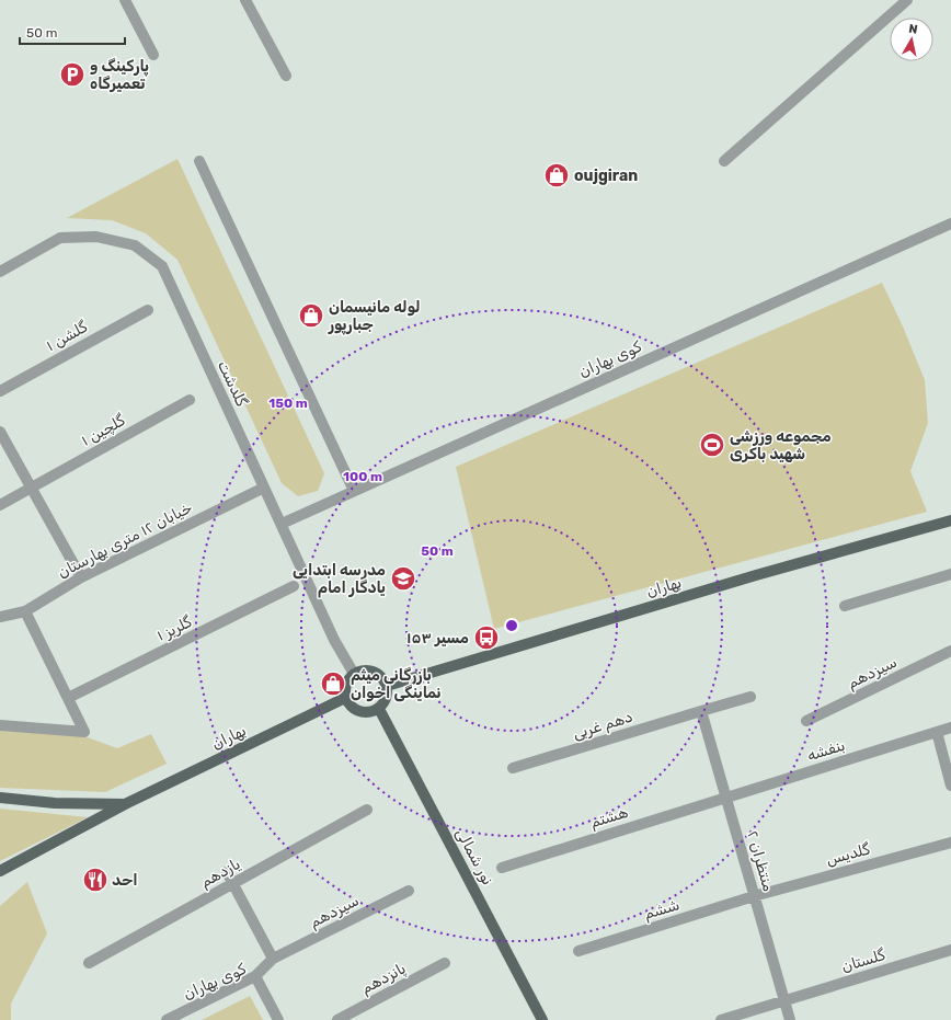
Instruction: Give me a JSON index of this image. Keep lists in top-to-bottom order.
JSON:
{
  "streets": {
    "main road": ["بهاران", "نور شمالی"],
    "street": [
      "گلشن ۱",
      "کوی بهاران",
      "گلدشت",
      "گلچین ۱",
      "خیابان ۱۲ متری بهارستان",
      "گلریز ۱",
      "سیزدهم",
      "دهم غربی",
      "بنفشه",
      "هشتم",
      "گلدیس",
      "منتظران ۲",
      "یازدهم",
      "ششم",
      "گلستان",
      "پانزدهم"
    ]
  },
  "crossings": [
    ["کوی بهاران", "گلدشت"],
    ["کوی بهاران", "سیزدهم"],
    ["گلدشت", "خیابان ۱۲ متری بهارستان"],
    ["گلدشت", "بهاران"],
    ["گلدشت", "نور شمالی"],
    ["بهاران", "نور شمالی"],
    ["دهم غربی", "منتظران ۲"],
    ["بنفشه", "هشتم"],
    ["بنفشه", "منتظران ۲"],
    ["هشتم", "منتظران ۲"],
    ["گلدیس", "منتظران ۲"],
    ["گلدیس", "ششم"],
    ["منتظران ۲", "ششم"],
    ["منتظران ۲", "گلستان"]
  ],
  "places": {
    "parking": ["پارکینگ و تعمیرگاه"],
    "shop": ["oujgiran", "لوله مانیسمان جبارپور", "بازرگانی میثم نماینگی اخوان"],
    "sports": ["مجموعه ورزشی شهید باکری"],
    "school or university": ["مدرسه ابتدایی یادگار امام"],
    "bus stop": ["مسیر ۱۵۳"],
    "restaurant": ["احد"]
  },
  "scale_bar": "50 m",
  "north": "top",
  "rings": ["150 m", "100 m", "50 m"]
}
